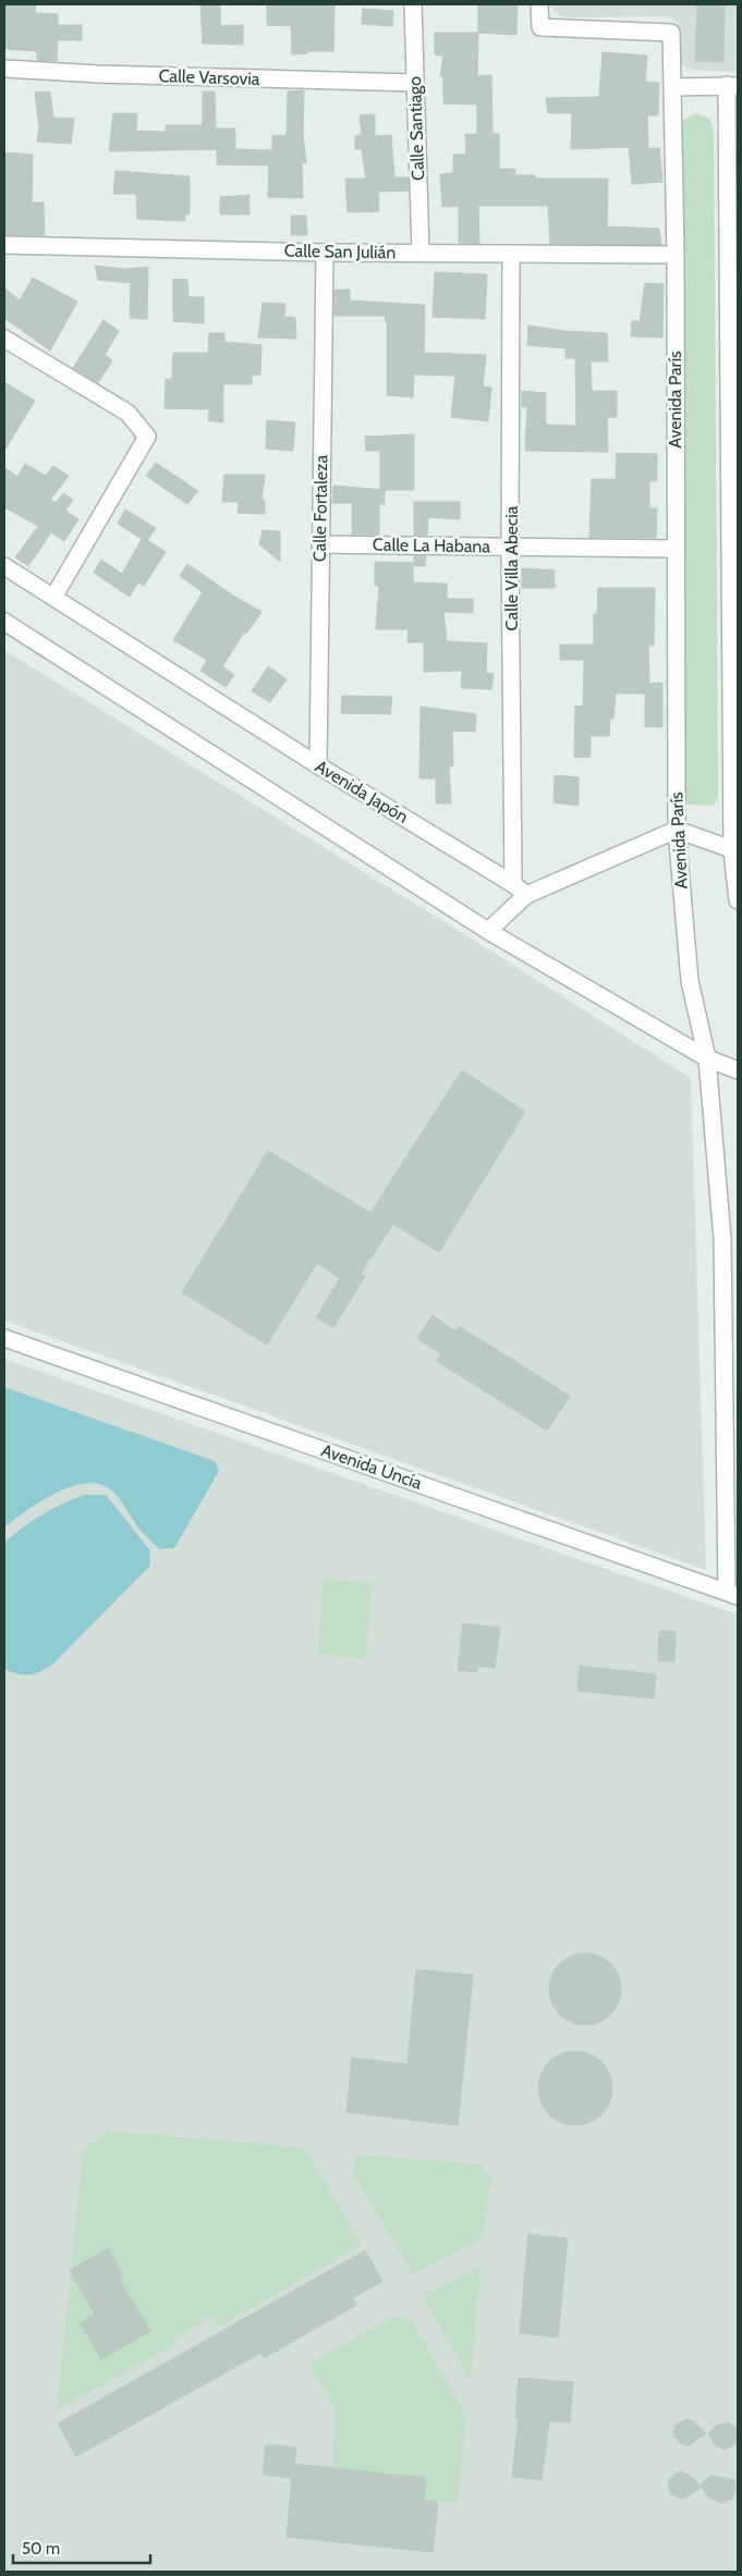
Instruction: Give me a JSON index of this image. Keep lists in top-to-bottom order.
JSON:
{
  "streets": {
    "street": [
      "Calle Varsovia",
      "Calle Santiago",
      "Calle San Julián",
      "Avenida París",
      "Calle Fortaleza",
      "Calle La Habana",
      "Calle Villa Abecia",
      "Avenida Japón",
      "Avenida Uncía"
    ]
  },
  "crossings": [
    ["Calle Varsovia", "Calle Santiago"],
    ["Calle Santiago", "Calle San Julián"],
    ["Calle San Julián", "Avenida París"],
    ["Calle San Julián", "Calle Fortaleza"],
    ["Calle San Julián", "Calle Villa Abecia"],
    ["Avenida París", "Calle La Habana"],
    ["Avenida París", "Avenida Uncía"],
    ["Calle Fortaleza", "Calle La Habana"],
    ["Calle Fortaleza", "Avenida Japón"],
    ["Calle La Habana", "Calle Villa Abecia"],
    ["Calle Villa Abecia", "Avenida Japón"]
  ],
  "scale_bar": "50 m"
}
